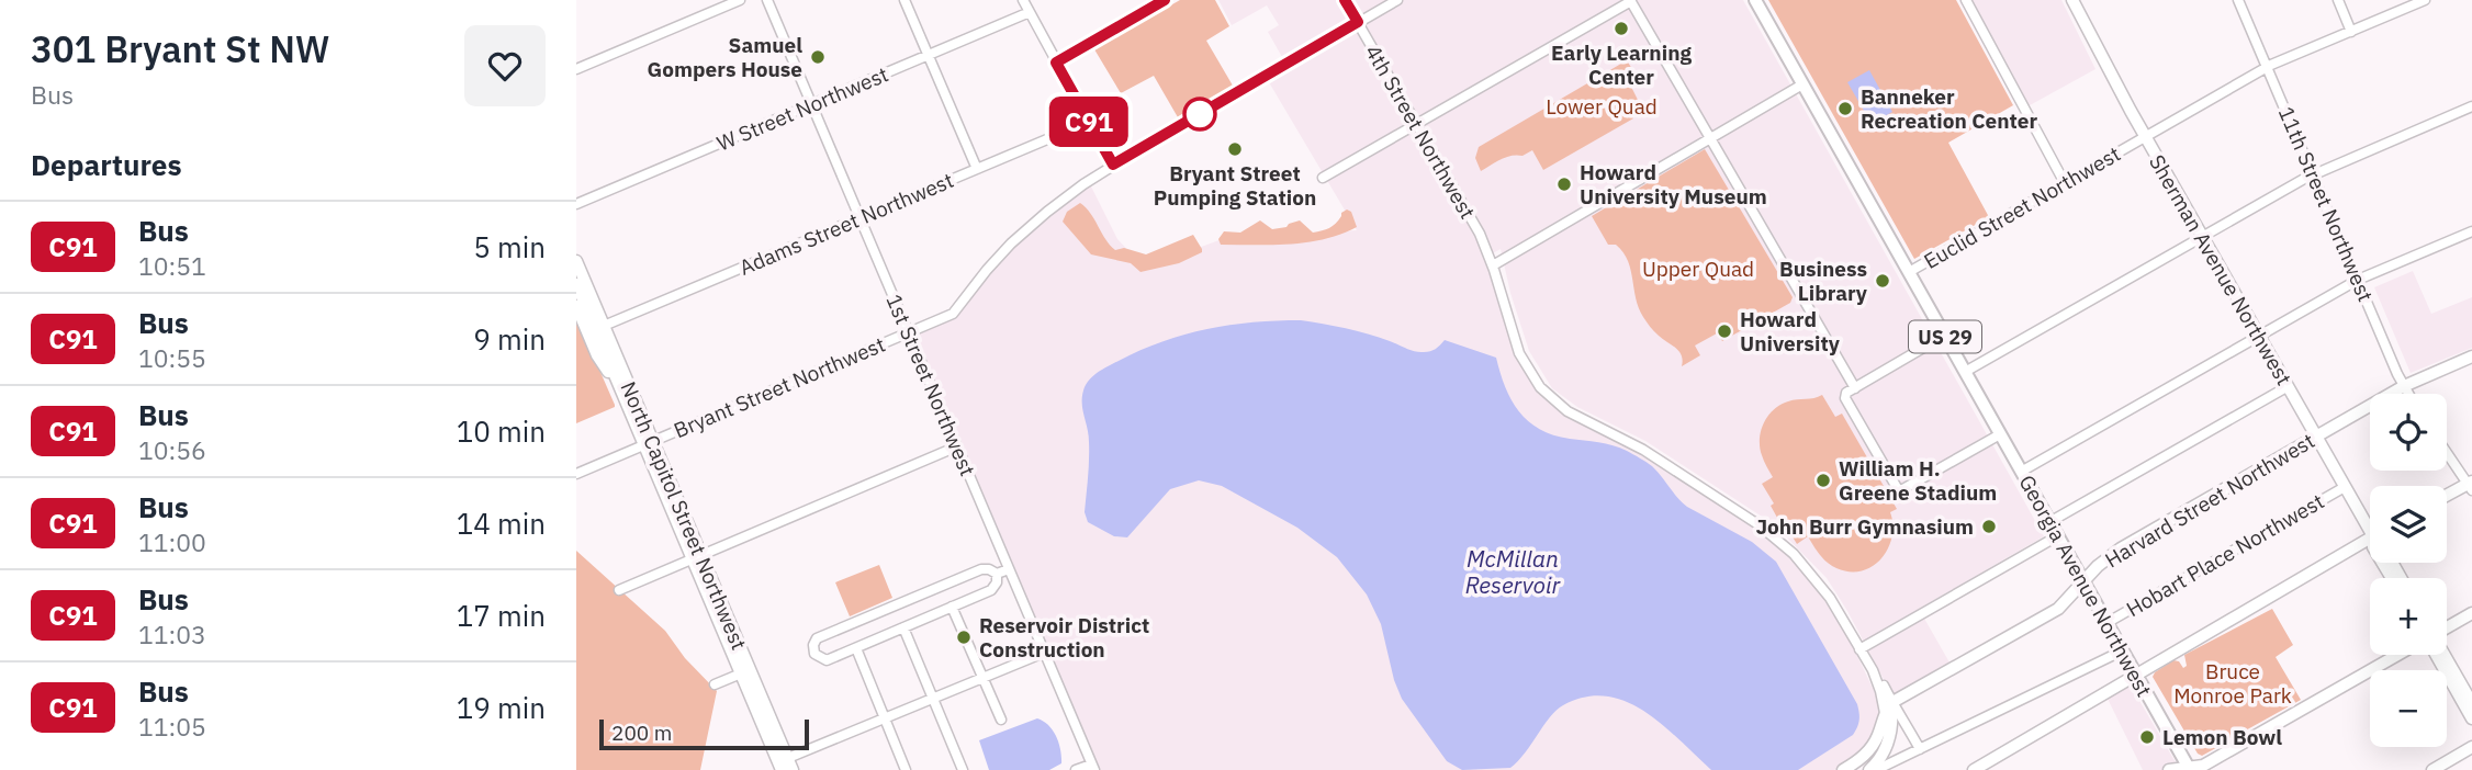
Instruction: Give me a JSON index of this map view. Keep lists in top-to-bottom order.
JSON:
{
  "streets": {
    "highway": ["US 29", "Georgia Avenue Northwest"],
    "main road": ["Sherman Avenue Northwest", "Harvard Street Northwest", "North Capitol Street Northwest"],
    "street": [
      "W Street Northwest",
      "4th Street Northwest",
      "11th Street Northwest",
      "Euclid Street Northwest",
      "Adams Street Northwest",
      "1st Street Northwest",
      "Bryant Street Northwest",
      "Hobart Place Northwest"
    ]
  },
  "crossings": [
    ["W Street Northwest", "1st Street Northwest"],
    ["4th Street Northwest", "Bryant Street Northwest"],
    ["4th Street Northwest", "Harvard Street Northwest"],
    ["4th Street Northwest", "Hobart Place Northwest"],
    ["11th Street Northwest", "Euclid Street Northwest"],
    ["11th Street Northwest", "Harvard Street Northwest"],
    ["Euclid Street Northwest", "Sherman Avenue Northwest"],
    ["Euclid Street Northwest", "Georgia Avenue Northwest"],
    ["Adams Street Northwest", "1st Street Northwest"],
    ["Adams Street Northwest", "North Capitol Street Northwest"],
    ["Sherman Avenue Northwest", "Harvard Street Northwest"],
    ["Sherman Avenue Northwest", "Hobart Place Northwest"],
    ["1st Street Northwest", "Bryant Street Northwest"],
    ["Bryant Street Northwest", "North Capitol Street Northwest"],
    ["Harvard Street Northwest", "Georgia Avenue Northwest"],
    ["Hobart Place Northwest", "Georgia Avenue Northwest"]
  ],
  "water": ["McMillan Reservoir"],
  "parks": ["Lower Quad", "Upper Quad", "Bruce Monroe Park"],
  "places": [
    "Early Learning Center",
    "Samuel Gompers House",
    "Banneker Recreation Center",
    "Bryant Street Pumping Station",
    "Howard University Museum",
    "Business Library",
    "Howard University",
    "William H. Greene Stadium",
    "John Burr Gymnasium",
    "Reservoir District Construction",
    "Lemon Bowl"
  ],
  "lines": ["bus line C91"],
  "scale_bar": "200 m",
  "page": {
    "heading": [
      ["301 Bryant St NW", "Bus"],
      "Departures"
    ],
    "on_map": "C91",
    "list": [
      {
        "mark": "C91",
        "name": "Bus",
        "note": "10:51",
        "value": "5 min"
      },
      {
        "mark": "C91",
        "name": "Bus",
        "note": "10:55",
        "value": "9 min"
      },
      {
        "mark": "C91",
        "name": "Bus",
        "note": "10:56",
        "value": "10 min"
      },
      {
        "mark": "C91",
        "name": "Bus",
        "note": "11:00",
        "value": "14 min"
      },
      {
        "mark": "C91",
        "name": "Bus",
        "note": "11:03",
        "value": "17 min"
      },
      {
        "mark": "C91",
        "name": "Bus",
        "note": "11:05",
        "value": "19 min"
      }
    ],
    "map_buttons": ["+", "−"],
    "scale": "200 m"
  }
}
